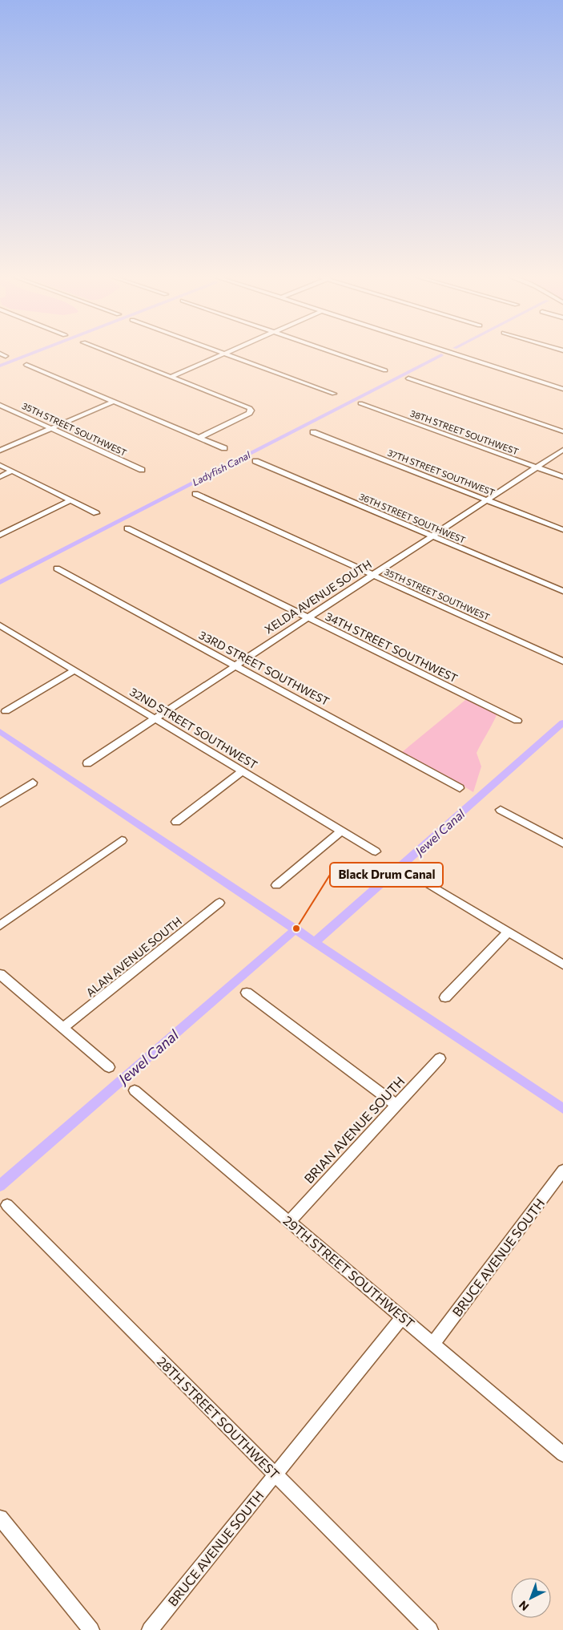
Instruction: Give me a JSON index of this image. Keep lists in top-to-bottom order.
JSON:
{
  "streets": {
    "street": [
      "35TH STREET SOUTHWEST",
      "38TH STREET SOUTHWEST",
      "37TH STREET SOUTHWEST",
      "36TH STREET SOUTHWEST",
      "XELDA AVENUE SOUTH",
      "34TH STREET SOUTHWEST",
      "33RD STREET SOUTHWEST",
      "32ND STREET SOUTHWEST",
      "ALAN AVENUE SOUTH",
      "BRIAN AVENUE SOUTH",
      "BRUCE AVENUE SOUTH",
      "29TH STREET SOUTHWEST",
      "28TH STREET SOUTHWEST"
    ]
  },
  "crossings": [
    ["35TH STREET SOUTHWEST", "XELDA AVENUE SOUTH"],
    ["38TH STREET SOUTHWEST", "XELDA AVENUE SOUTH"],
    ["37TH STREET SOUTHWEST", "XELDA AVENUE SOUTH"],
    ["36TH STREET SOUTHWEST", "XELDA AVENUE SOUTH"],
    ["XELDA AVENUE SOUTH", "34TH STREET SOUTHWEST"],
    ["XELDA AVENUE SOUTH", "33RD STREET SOUTHWEST"],
    ["XELDA AVENUE SOUTH", "32ND STREET SOUTHWEST"],
    ["BRIAN AVENUE SOUTH", "29TH STREET SOUTHWEST"],
    ["BRUCE AVENUE SOUTH", "29TH STREET SOUTHWEST"],
    ["BRUCE AVENUE SOUTH", "28TH STREET SOUTHWEST"]
  ],
  "water": ["Ladyfish Canal", "Jewel Canal"],
  "places": ["Black Drum Canal"],
  "north": "bottom left"
}
